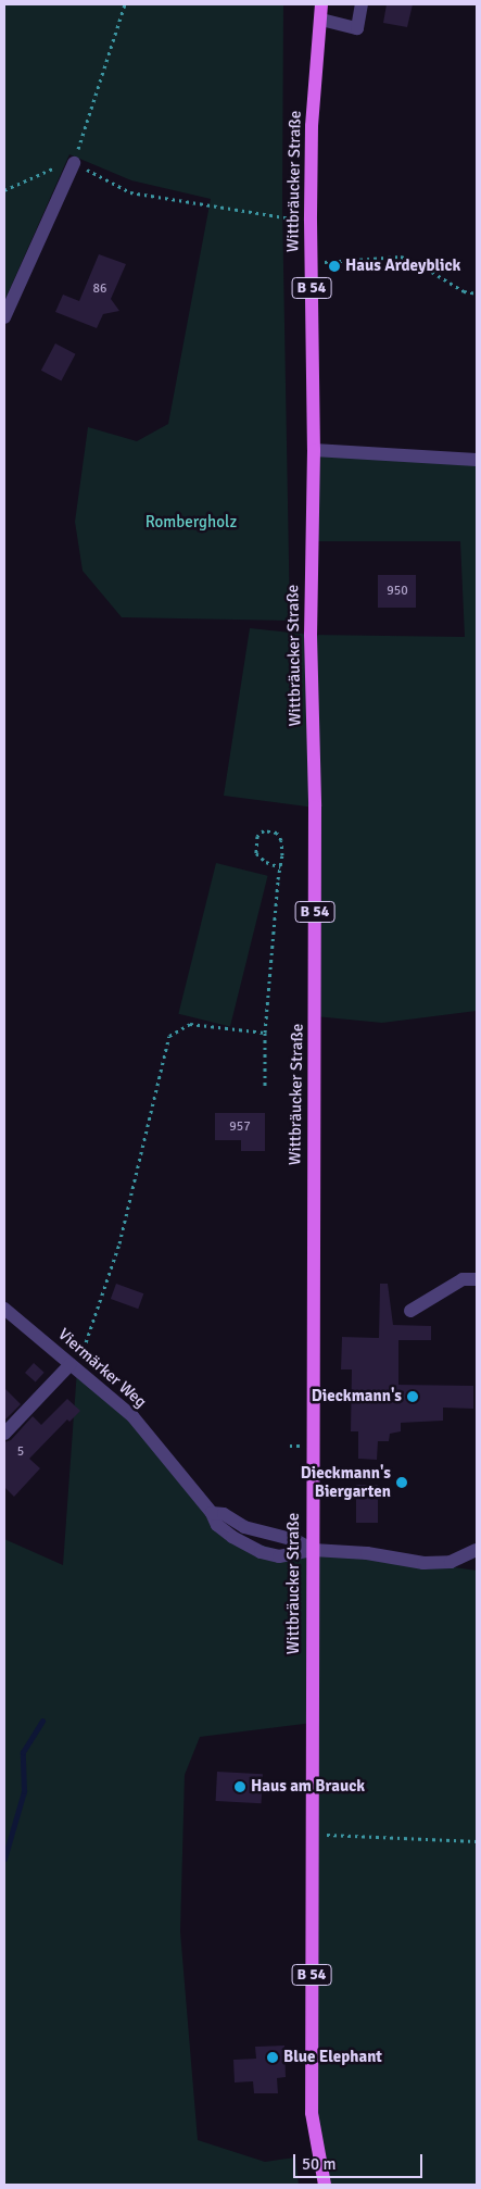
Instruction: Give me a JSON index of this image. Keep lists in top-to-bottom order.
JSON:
{
  "streets": {
    "main road": ["Wittbräucker Straße", "B 54"],
    "street": ["Viermärker Weg"]
  },
  "crossings": [
    ["Wittbräucker Straße", "Viermärker Weg"]
  ],
  "parks": ["Rombergholz"],
  "places": [
    "Haus Ardeyblick",
    "Dieckmann's",
    "Dieckmann's Biergarten",
    "Haus am Brauck",
    "Blue Elephant"
  ],
  "house_numbers": [
    "86",
    "950",
    "957",
    "5"
  ],
  "scale_bar": "50 m"
}
